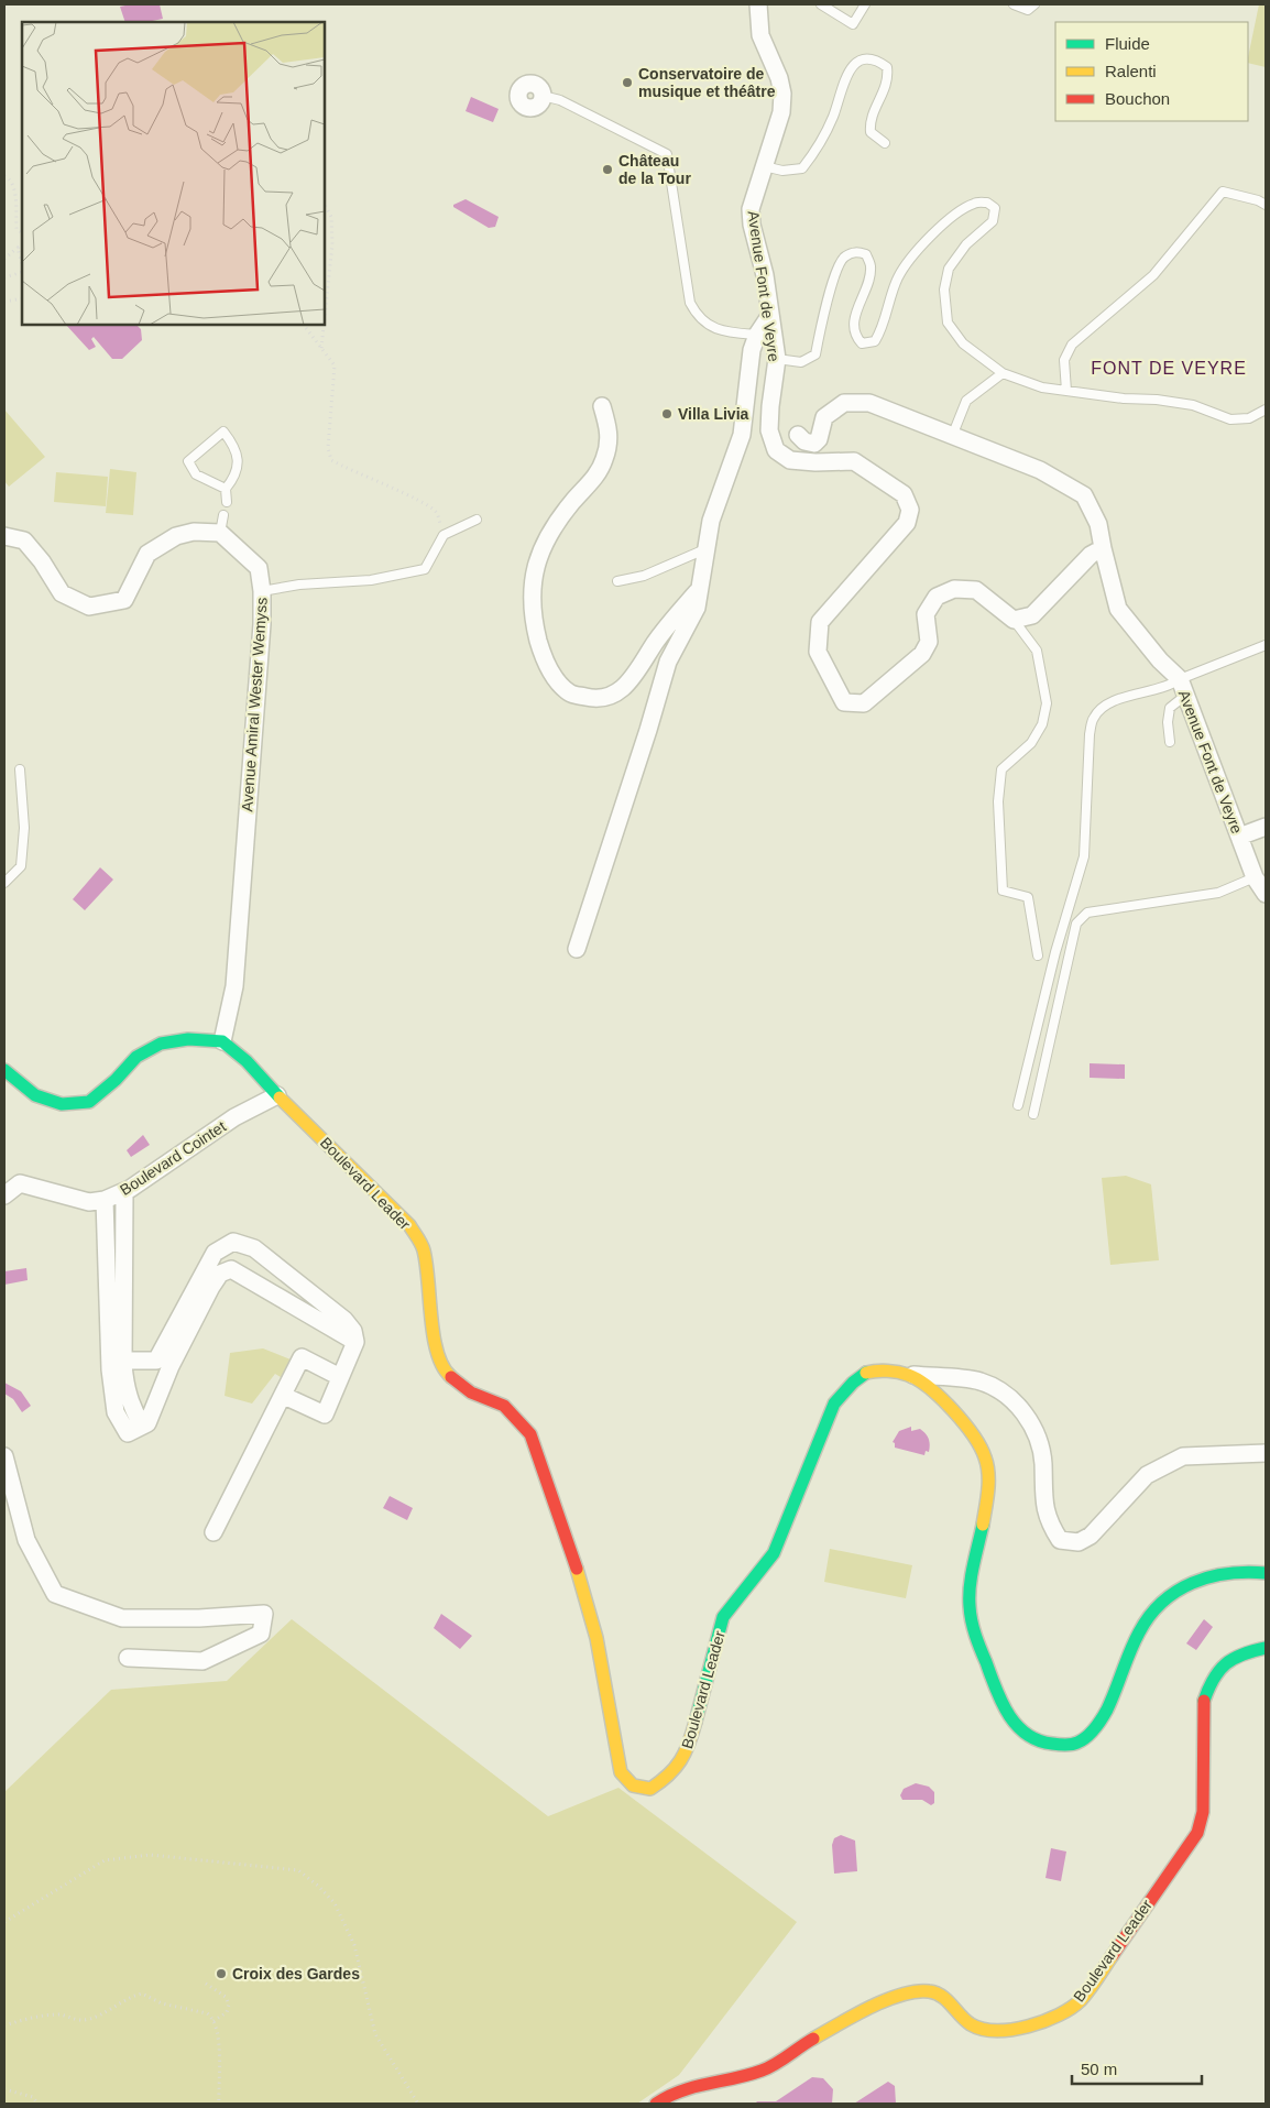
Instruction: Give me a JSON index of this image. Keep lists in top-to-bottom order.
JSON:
{
  "streets": {
    "street": [
      "Avenue Font de Veyre",
      "Avenue Amiral Wester Wemyss",
      "Boulevard Cointet",
      "Boulevard Leader"
    ]
  },
  "crossings": [
    ["Avenue Amiral Wester Wemyss", "Boulevard Leader"],
    ["Boulevard Cointet", "Boulevard Leader"]
  ],
  "districts": ["FONT DE VEYRE"],
  "places": [
    "Conservatoire de musique et théâtre",
    "Château de la Tour",
    "Villa Livia",
    "Croix des Gardes"
  ],
  "legend": ["Fluide", "Ralenti", "Bouchon"],
  "scale_bar": "50 m"
}
